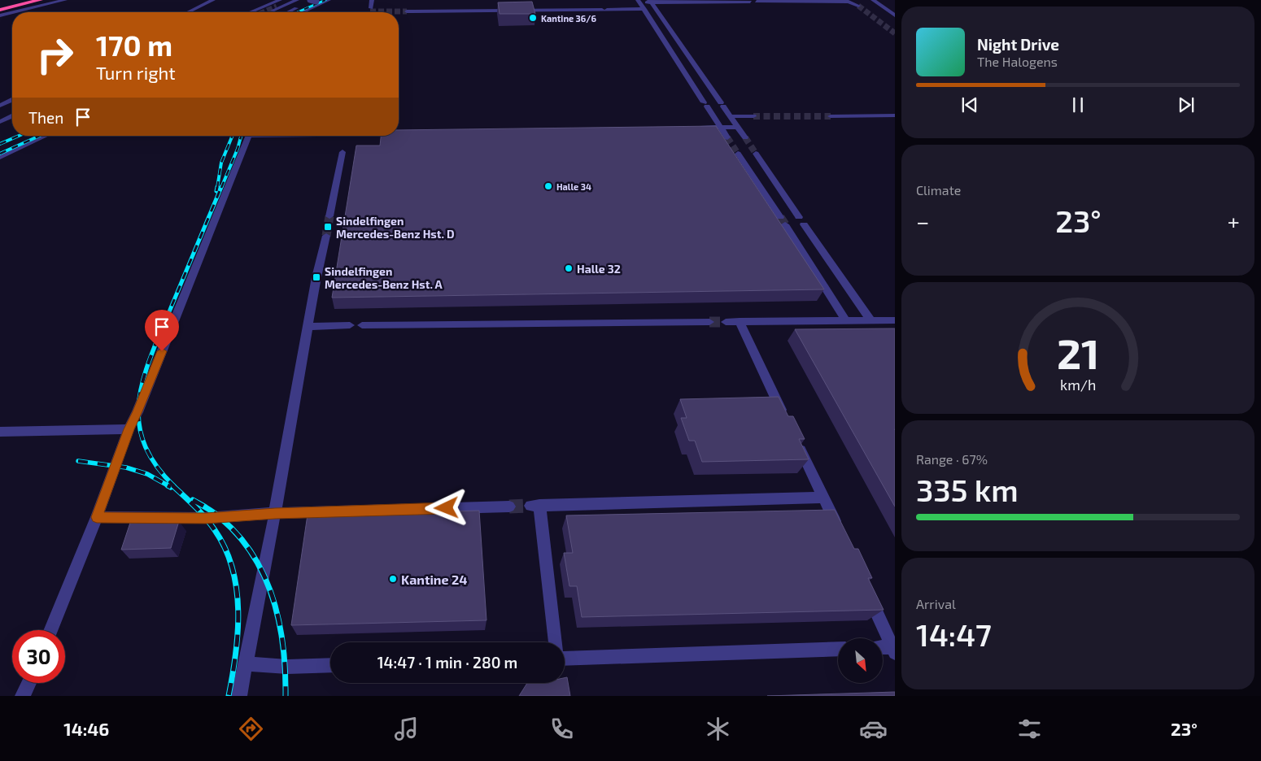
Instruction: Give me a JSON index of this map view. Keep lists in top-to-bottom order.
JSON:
{
  "places": {
    "other": [
      "Kantine 36/6",
      "Halle 34",
      "Halle 32",
      "Kantine 24"
    ],
    "transit": ["Sindelfingen Mercedes-Benz Hst. D", "Sindelfingen Mercedes-Benz Hst. A"]
  },
  "north": "bottom right",
  "page": {
    "turn": ["170 m", "Turn right"],
    "song": ["Night Drive", "The Halogens"],
    "then": "Then",
    "tile": [
      "Climate",
      ["Range · 67%", "335 km"],
      ["Arrival", "14:47"]
    ],
    "heat": ["−", "23°", "+"],
    "limit": "30",
    "trip": "14:47 · 1 min · 280 m",
    "tabs": ["14:46", "23°"],
    "gauge": ["21", "km/h"]
  }
}
